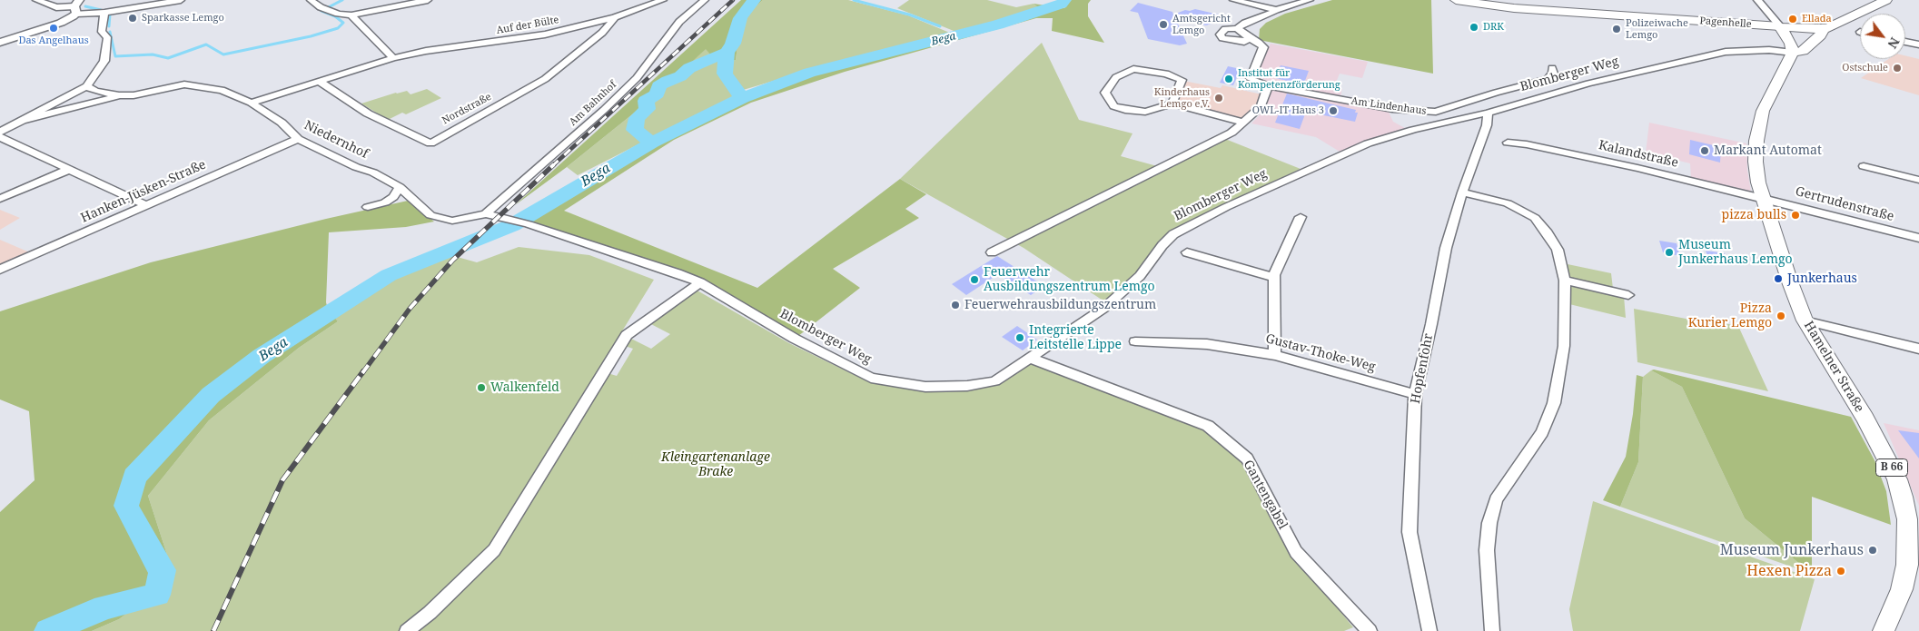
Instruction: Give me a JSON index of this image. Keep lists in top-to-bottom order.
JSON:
{
  "streets": {
    "main road": ["Pagenhelle", "Hamelner Straße", "B 66"],
    "street": [
      "Auf der Bülte",
      "Blomberger Weg",
      "Am Bahnhof",
      "Am Lindenhaus",
      "Nordstraße",
      "Niedernhof",
      "Kalandstraße",
      "Hanken-Jüsken-Straße",
      "Gertrudenstraße",
      "Gustav-Thoke-Weg",
      "Hopfenfohr",
      "Gantengabel"
    ]
  },
  "crossings": [
    ["Auf der Bülte", "Nordstraße"],
    ["Auf der Bülte", "Niedernhof"],
    ["Blomberger Weg", "Am Bahnhof"],
    ["Blomberger Weg", "Niedernhof"],
    ["Blomberger Weg", "Hamelner Straße"],
    ["Blomberger Weg", "Hopfenfohr"],
    ["Blomberger Weg", "Gantengabel"],
    ["Am Bahnhof", "Niedernhof"],
    ["Niedernhof", "Hanken-Jüsken-Straße"],
    ["Kalandstraße", "Gertrudenstraße"],
    ["Kalandstraße", "Hamelner Straße"],
    ["Gertrudenstraße", "Hamelner Straße"],
    ["Gustav-Thoke-Weg", "Hopfenfohr"]
  ],
  "water": ["Bega"],
  "parks": ["Kleingartenanlage Brake"],
  "places": [
    "Sparkasse Lemgo",
    "Ellada",
    "Amtsgericht Lemgo",
    "DRK",
    "Das Angelhaus",
    "Polizeiwache Lemgo",
    "Ostschule",
    "Institut für Kompetenzförderung",
    "Kinderhaus Lemgo e.V.",
    "OWL-IT Haus 3",
    "Markant Automat",
    "pizza bulls",
    "Museum Junkerhaus Lemgo",
    "Junkerhaus",
    "Feuerwehr Ausbildungszentrum Lemgo",
    "Feuerwehrausbildungszentrum",
    "Pizza Kurier Lemgo",
    "Integrierte Leitstelle Lippe",
    "Walkenfeld",
    "Museum Junkerhaus",
    "Hexen Pizza"
  ],
  "north": "bottom right"
}
